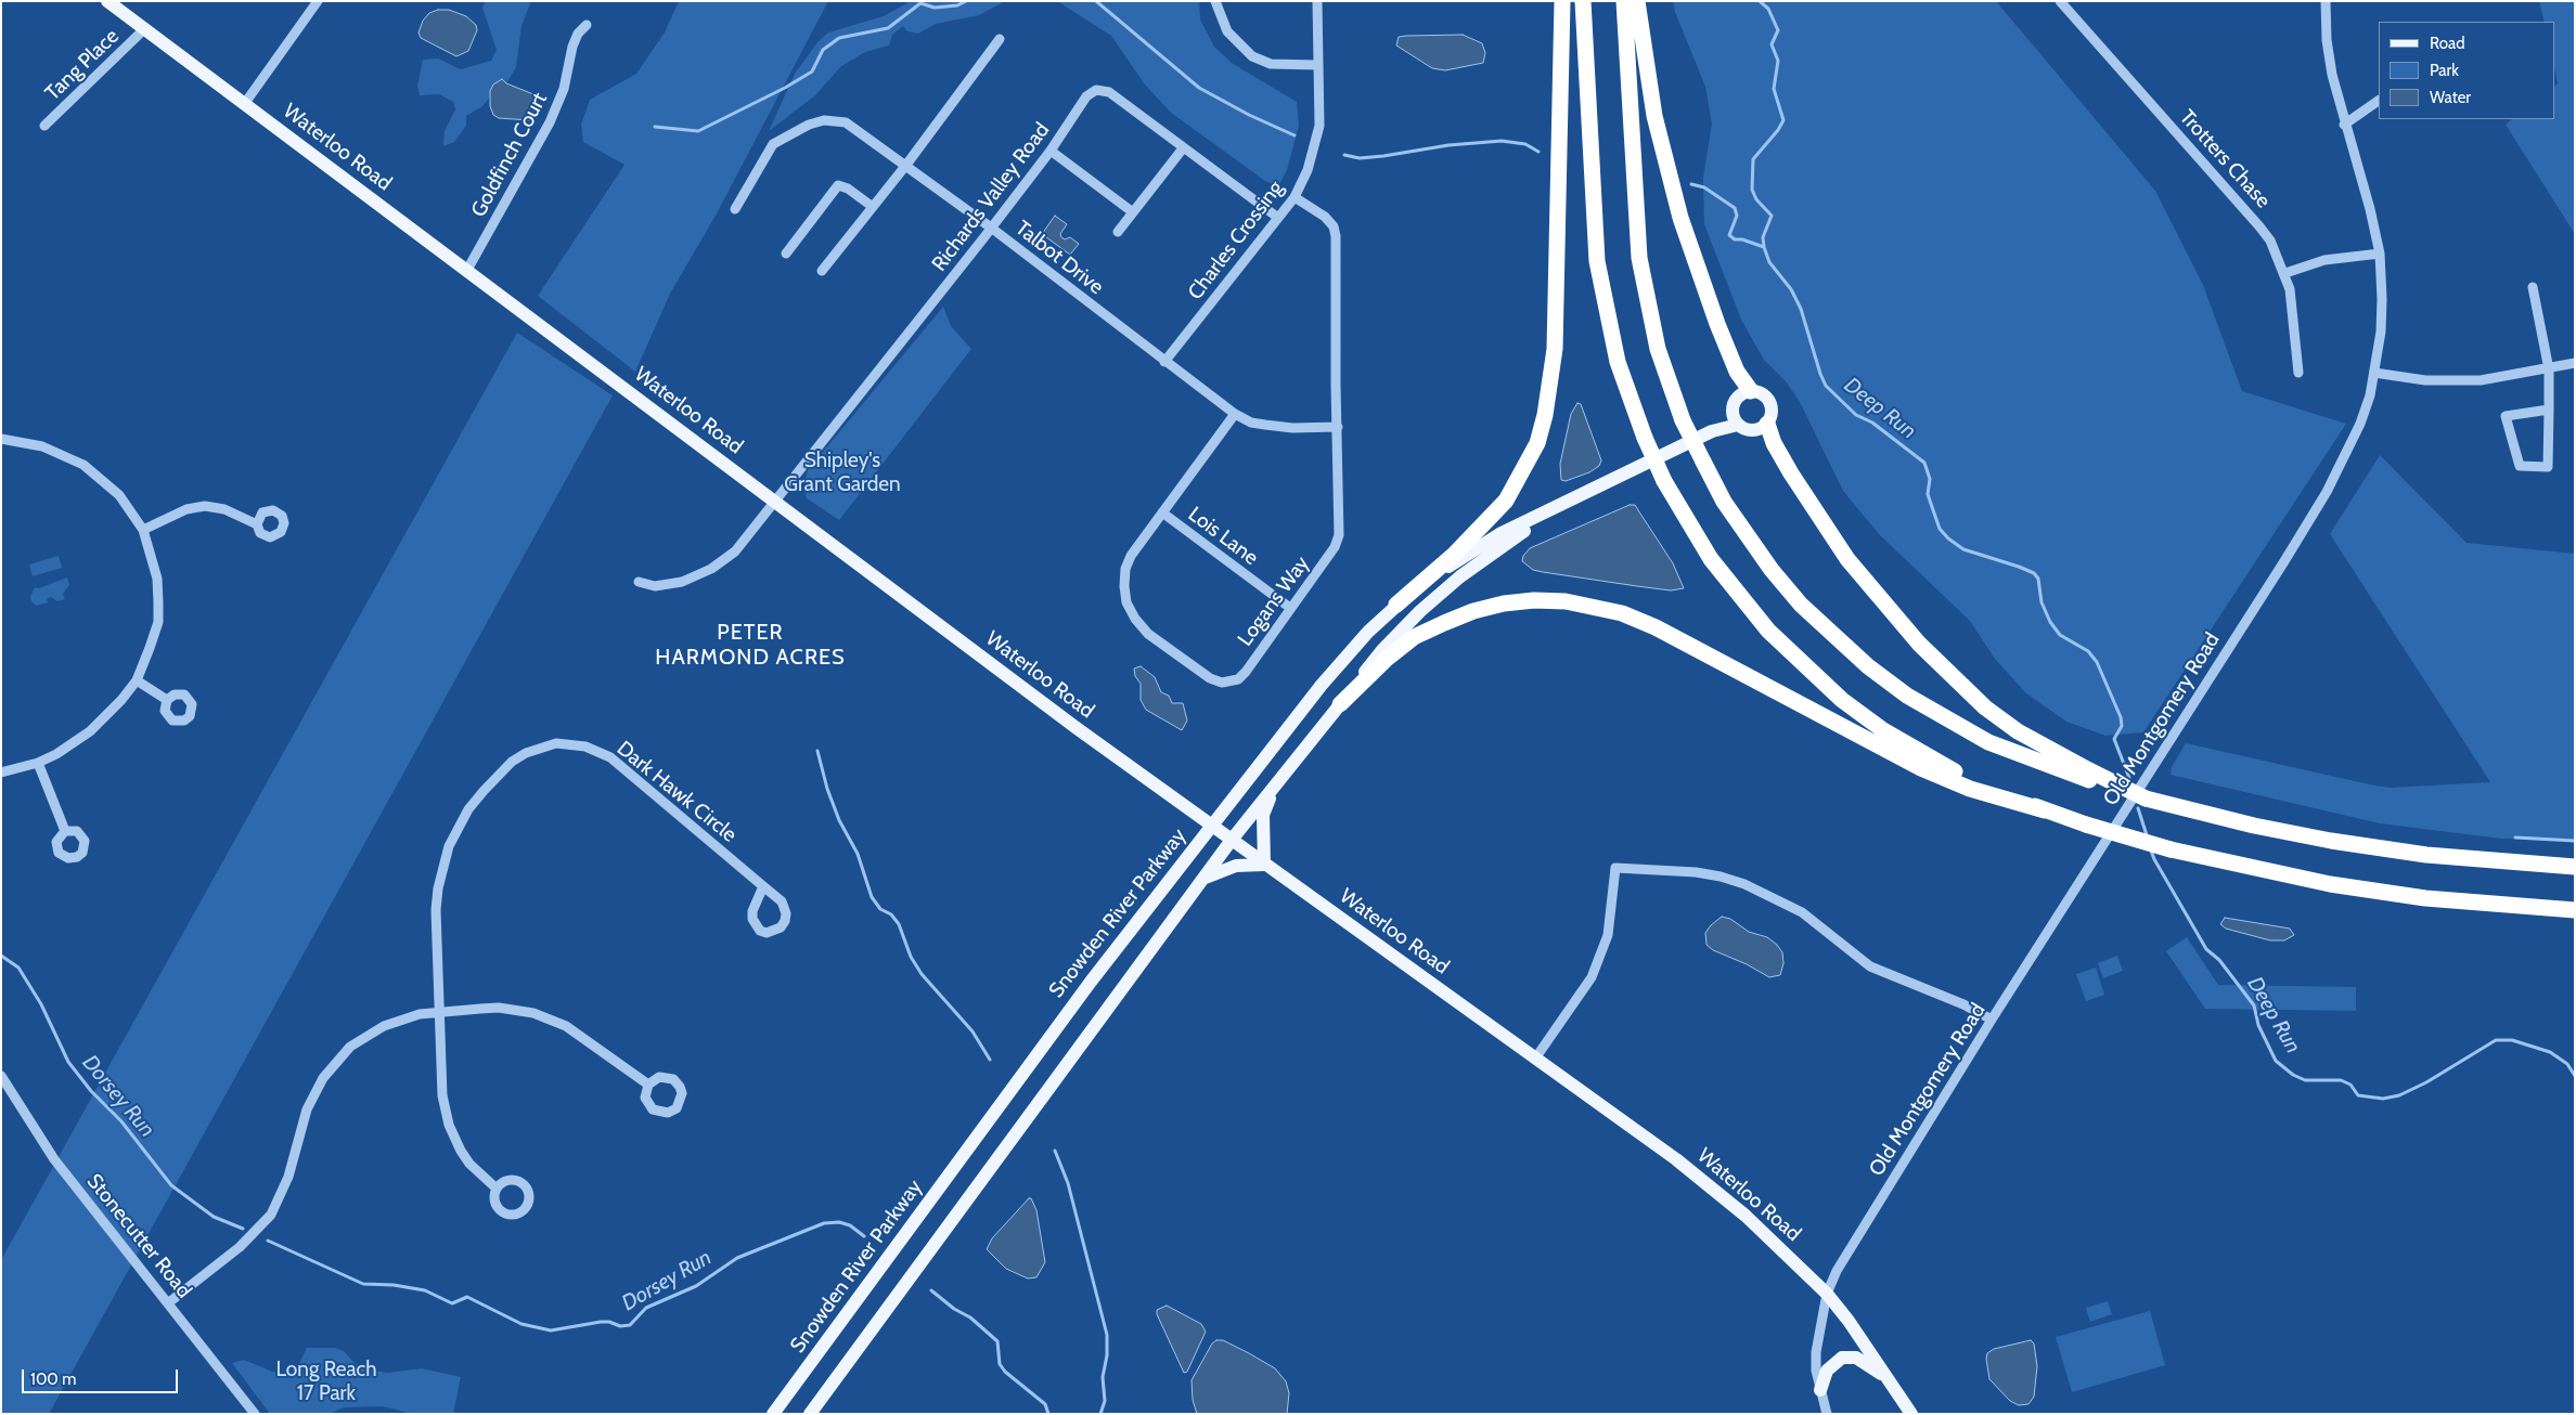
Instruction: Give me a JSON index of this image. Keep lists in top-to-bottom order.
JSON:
{
  "streets": {
    "main road": ["Waterloo Road", "Snowden River Parkway"],
    "street": [
      "Tang Place",
      "Goldfinch Court",
      "Trotters Chase",
      "Richards Valley Road",
      "Charles Crossing",
      "Talbot Drive",
      "Lois Lane",
      "Logans Way",
      "Old Montgomery Road",
      "Dark Hawk Circle",
      "Stonecutter Road"
    ]
  },
  "crossings": [
    ["Tang Place", "Waterloo Road"],
    ["Waterloo Road", "Goldfinch Court"],
    ["Waterloo Road", "Richards Valley Road"],
    ["Waterloo Road", "Old Montgomery Road"],
    ["Waterloo Road", "Snowden River Parkway"],
    ["Richards Valley Road", "Charles Crossing"],
    ["Richards Valley Road", "Talbot Drive"],
    ["Charles Crossing", "Talbot Drive"],
    ["Charles Crossing", "Logans Way"],
    ["Talbot Drive", "Logans Way"],
    ["Lois Lane", "Logans Way"]
  ],
  "districts": ["PETER HARMOND ACRES"],
  "water": ["Deep Run", "Dorsey Run"],
  "parks": ["Shipley's Grant Garden", "Long Reach 17 Park"],
  "legend": ["Road", "Park", "Water"],
  "scale_bar": "100 m"
}
